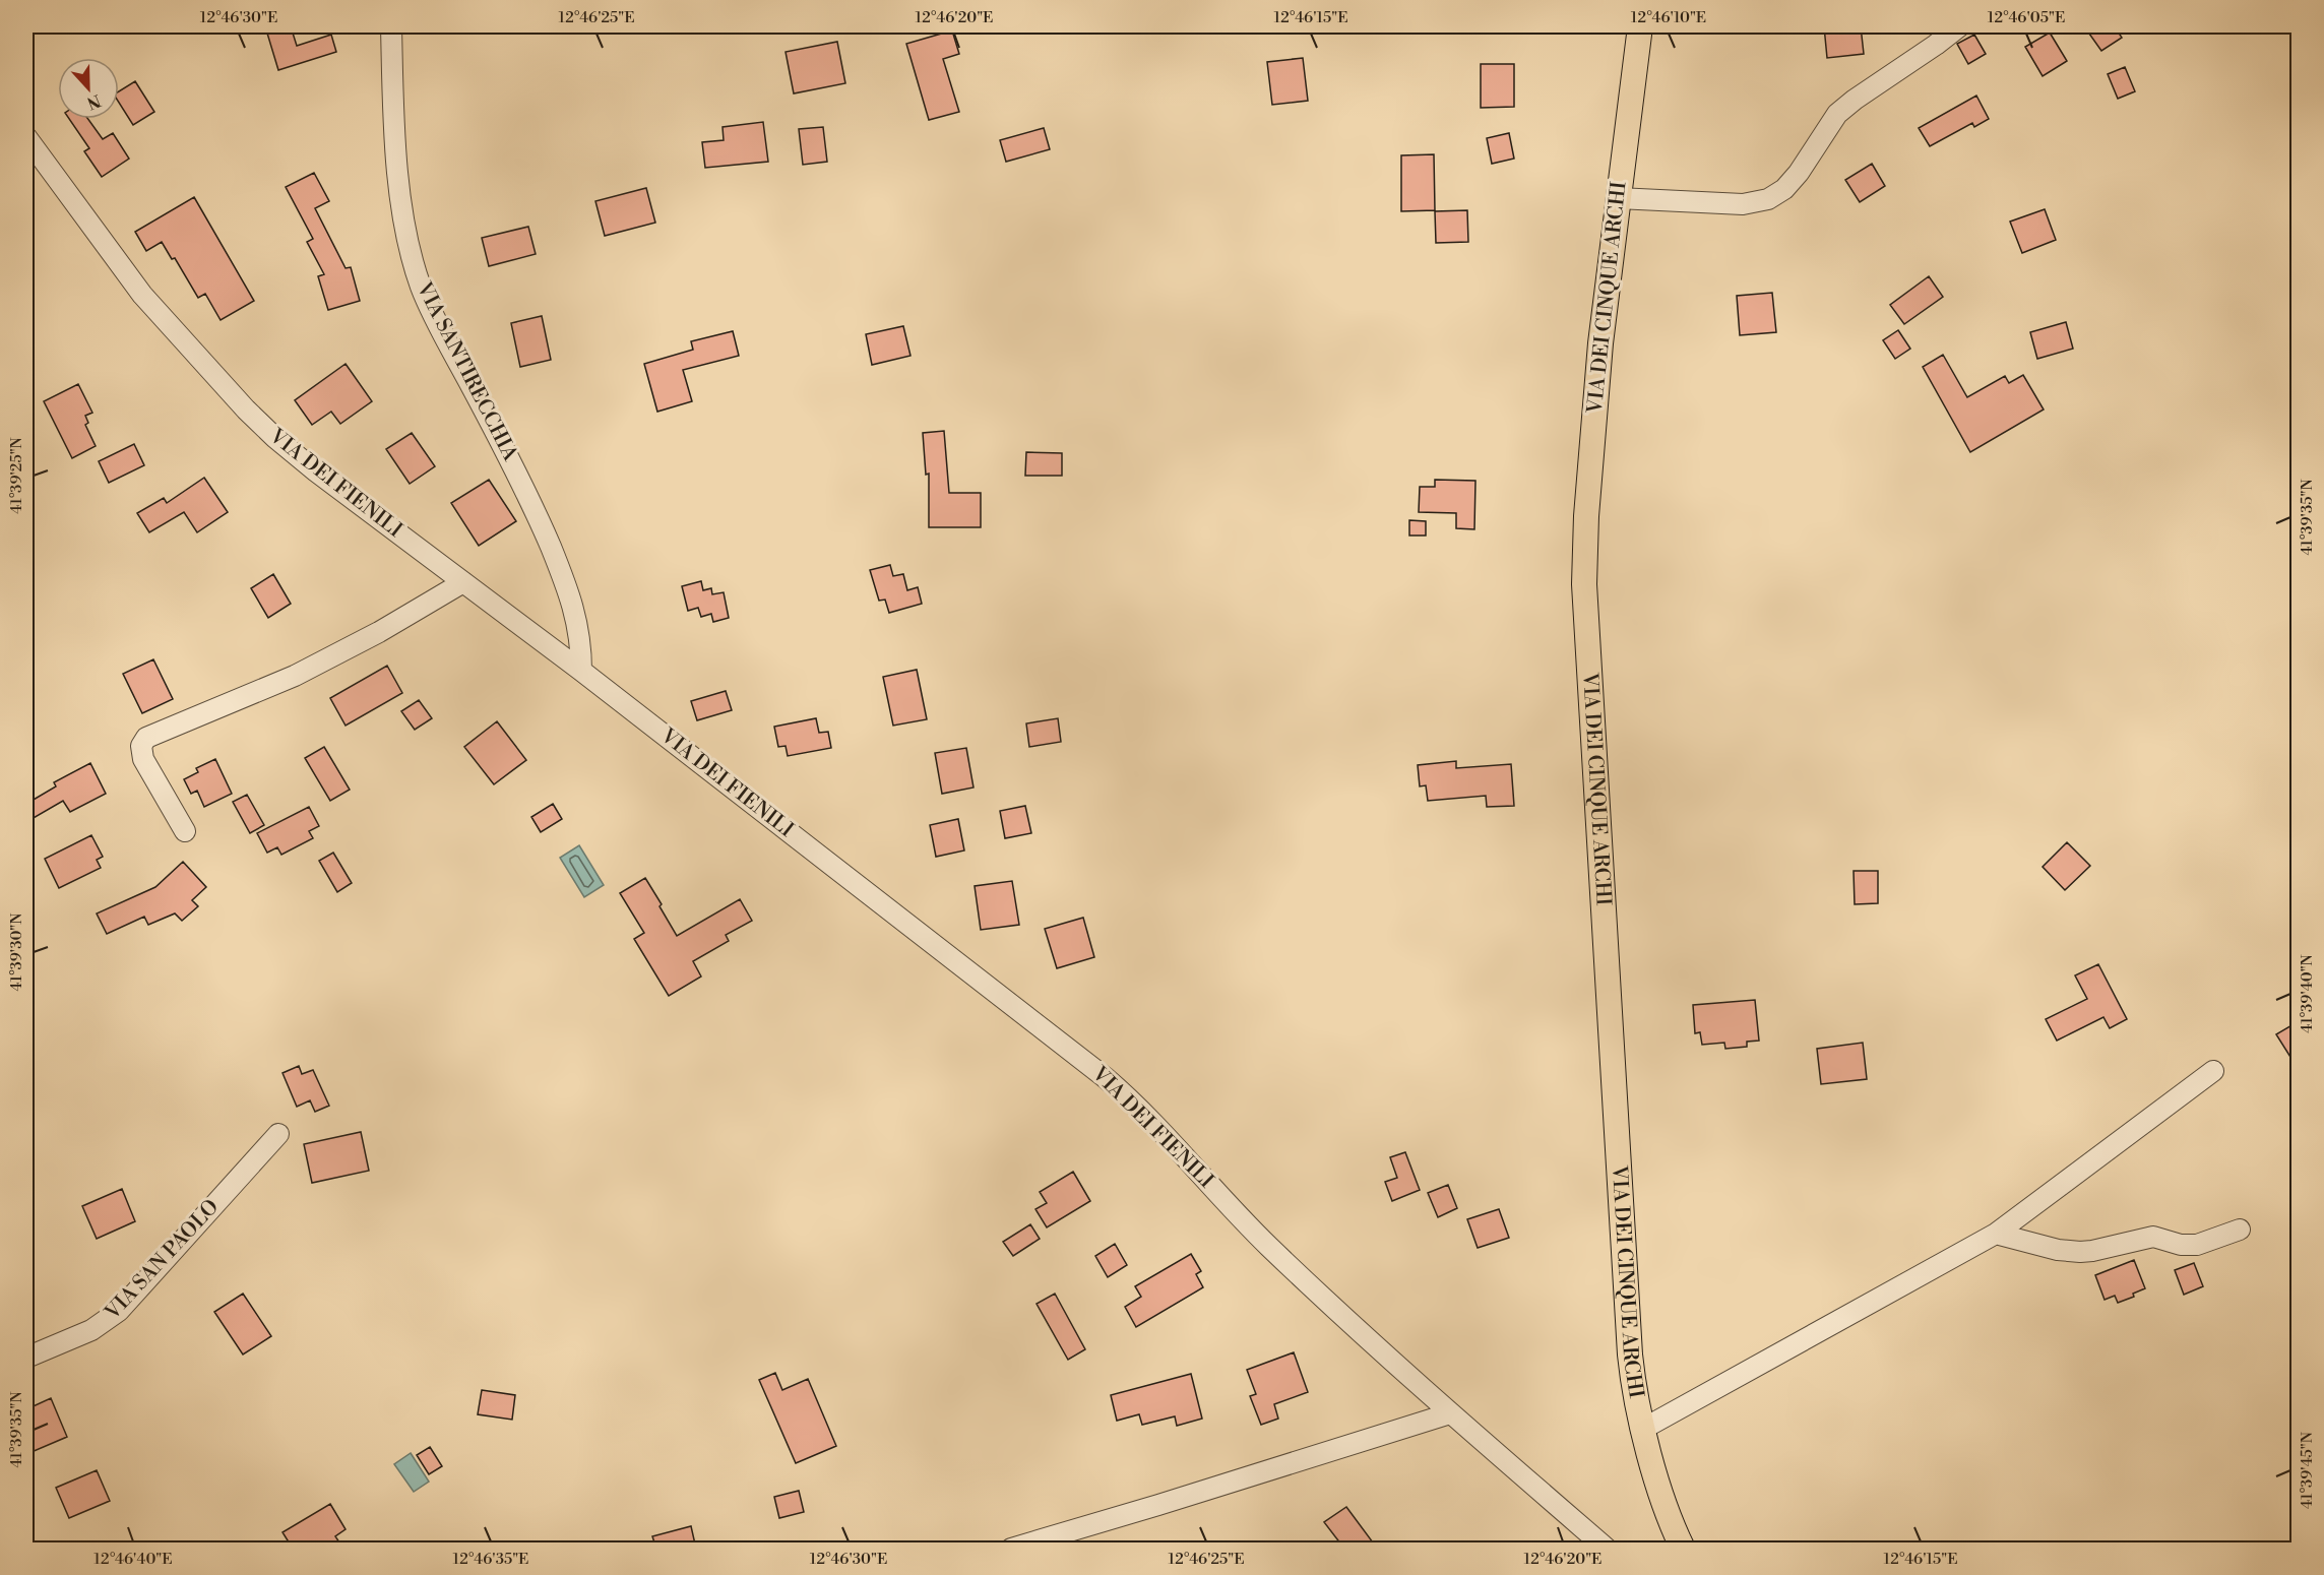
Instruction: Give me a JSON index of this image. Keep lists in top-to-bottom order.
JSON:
{
  "streets": {
    "main road": ["VIA DEI CINQUE ARCHI"],
    "street": ["VIA SANTIRECCHIA", "VIA DEI FIENILI", "VIA SAN PAOLO"]
  },
  "crossings": [
    ["VIA SANTIRECCHIA", "VIA DEI FIENILI"]
  ],
  "north": "bottom",
  "coordinates": [
    "12°46'30\"E",
    "12°46'25\"E",
    "12°46'20\"E",
    "12°46'15\"E",
    "12°46'10\"E",
    "12°46'05\"E",
    "41°39'25\"N",
    "41°39'35\"N",
    "41°39'30\"N",
    "41°39'40\"N",
    "41°39'45\"N",
    "12°46'40\"E",
    "12°46'35\"E"
  ]
}
